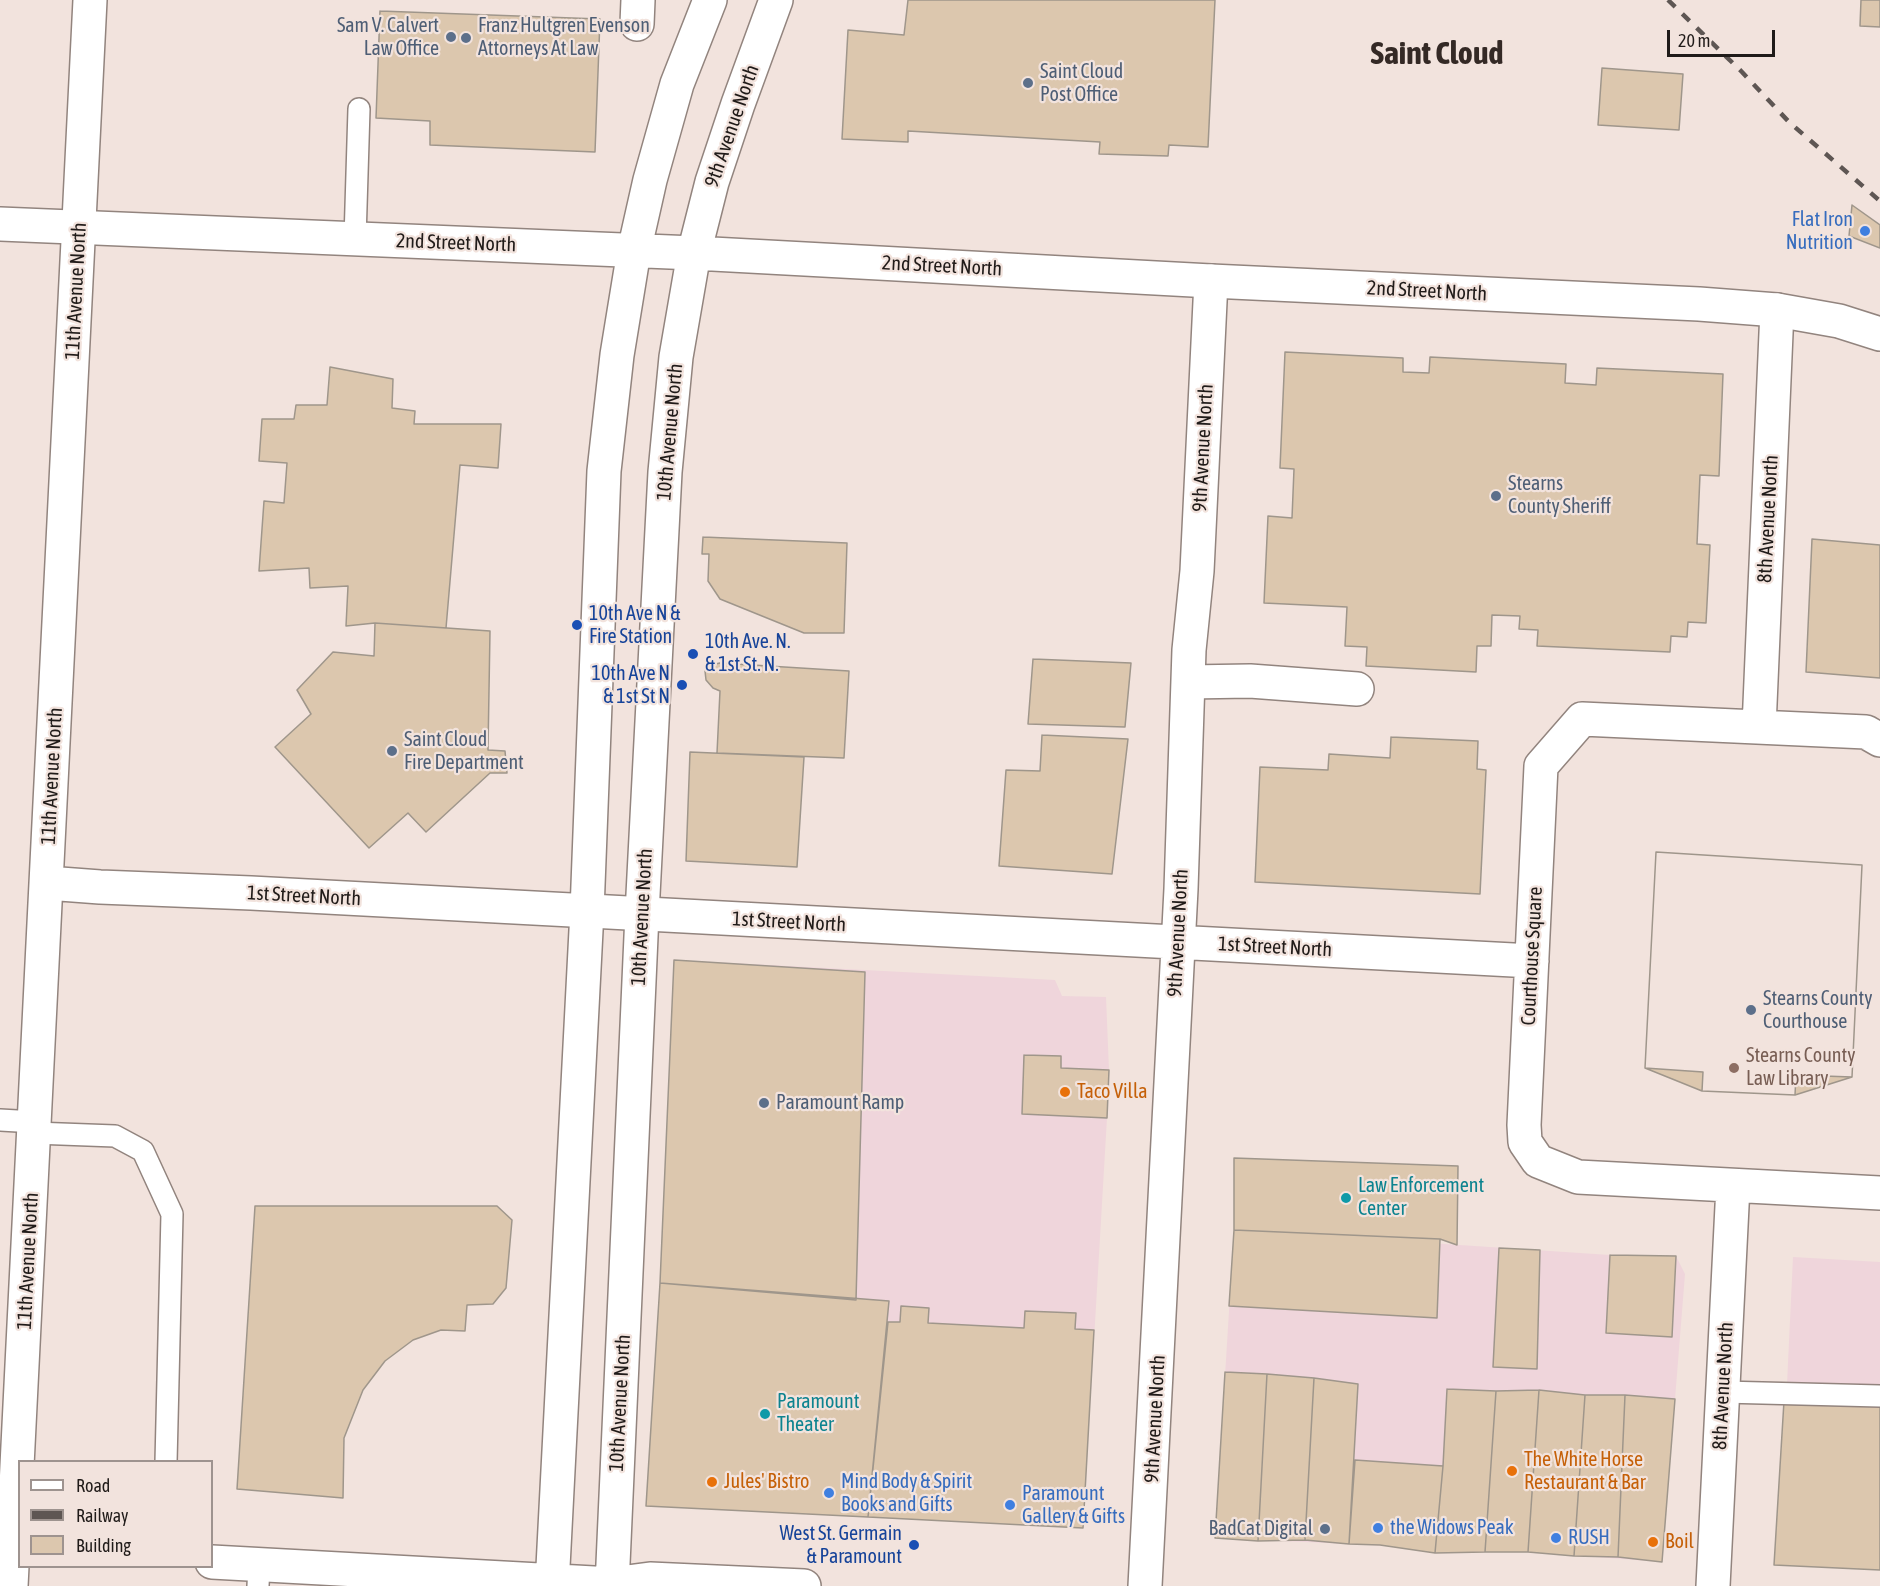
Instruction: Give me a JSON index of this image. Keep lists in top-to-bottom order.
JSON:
{
  "streets": {
    "street": [
      "9th Avenue North",
      "2nd Street North",
      "11th Avenue North",
      "10th Avenue North",
      "8th Avenue North",
      "1st Street North",
      "Courthouse Square"
    ]
  },
  "crossings": [
    ["9th Avenue North", "2nd Street North"],
    ["9th Avenue North", "10th Avenue North"],
    ["9th Avenue North", "1st Street North"],
    ["2nd Street North", "11th Avenue North"],
    ["2nd Street North", "10th Avenue North"],
    ["2nd Street North", "8th Avenue North"],
    ["11th Avenue North", "1st Street North"],
    ["10th Avenue North", "1st Street North"],
    ["8th Avenue North", "Courthouse Square"],
    ["1st Street North", "Courthouse Square"]
  ],
  "districts": ["Saint Cloud"],
  "places": [
    "Sam V. Calvert Law Office",
    "Franz Hultgren Evenson Attorneys At Law",
    "Saint Cloud Post Office",
    "Flat Iron Nutrition",
    "Stearns County Sheriff",
    "10th Ave N & Fire Station",
    "10th Ave. N. & 1st St. N.",
    "10th Ave N & 1st St N",
    "Saint Cloud Fire Department",
    "Stearns County Courthouse",
    "Stearns County Law Library",
    "Taco Villa",
    "Paramount Ramp",
    "Law Enforcement Center",
    "Paramount Theater",
    "The White Horse Restaurant & Bar",
    "Jules' Bistro",
    "Mind Body & Spirit Books and Gifts",
    "Paramount Gallery & Gifts",
    "the Widows Peak",
    "BadCat Digital",
    "RUSH",
    "Boil",
    "West St. Germain & Paramount"
  ],
  "legend": ["Road", "Railway", "Building"],
  "scale_bar": "20 m"
}
